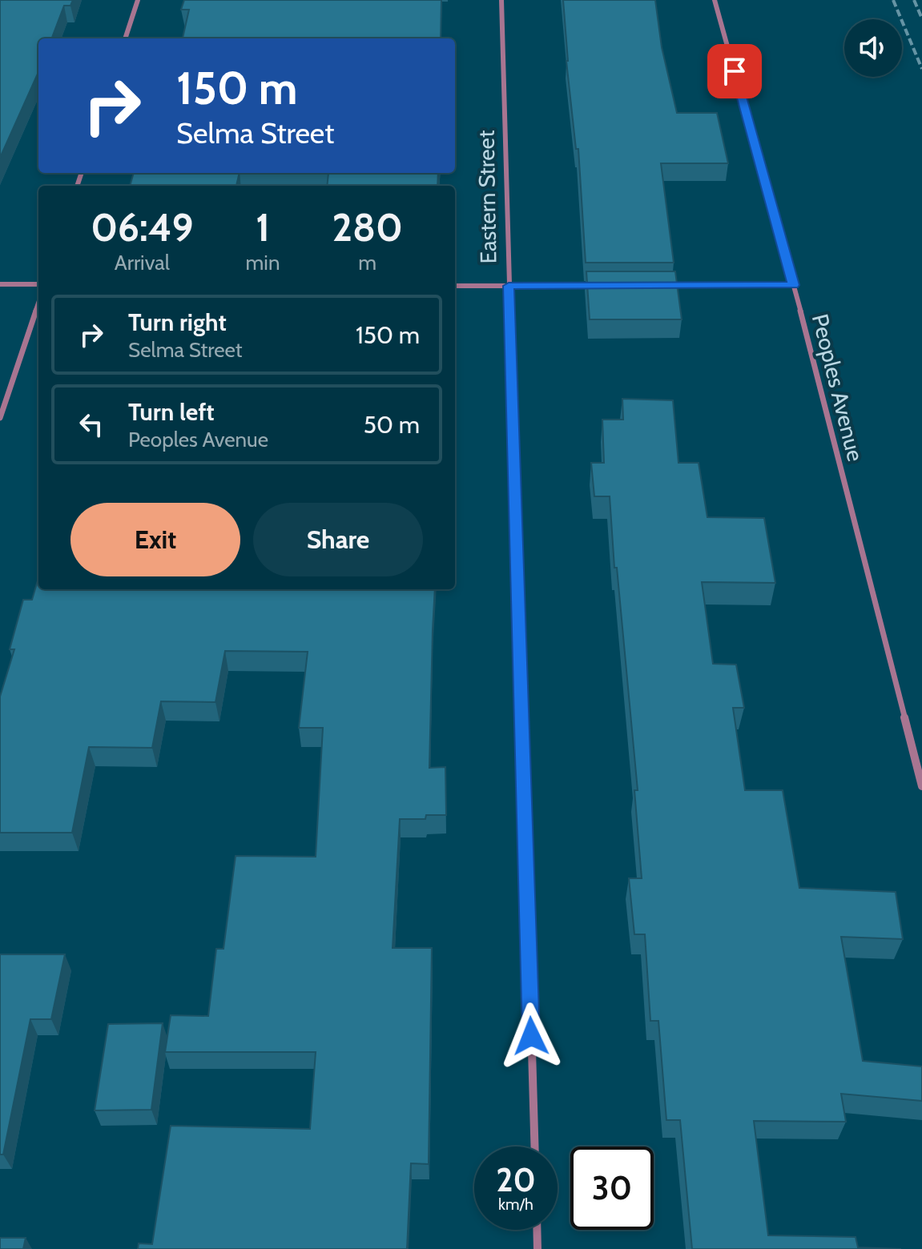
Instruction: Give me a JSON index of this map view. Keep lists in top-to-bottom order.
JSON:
{
  "streets": {
    "street": ["Eastern Street", "Peoples Avenue"]
  },
  "page": {
    "turn": ["150 m", "Selma Street"],
    "eta": [
      "06:49",
      "Arrival",
      "1",
      "min",
      "280",
      "m"
    ],
    "list": [
      {
        "name": "Turn right",
        "note": "Selma Street",
        "value": "150 m"
      },
      {
        "name": "Turn left",
        "note": "Peoples Avenue",
        "value": "50 m"
      }
    ],
    "buttons": ["Exit", "Share"],
    "speed": "20 km/h",
    "limit": "30"
  }
}
